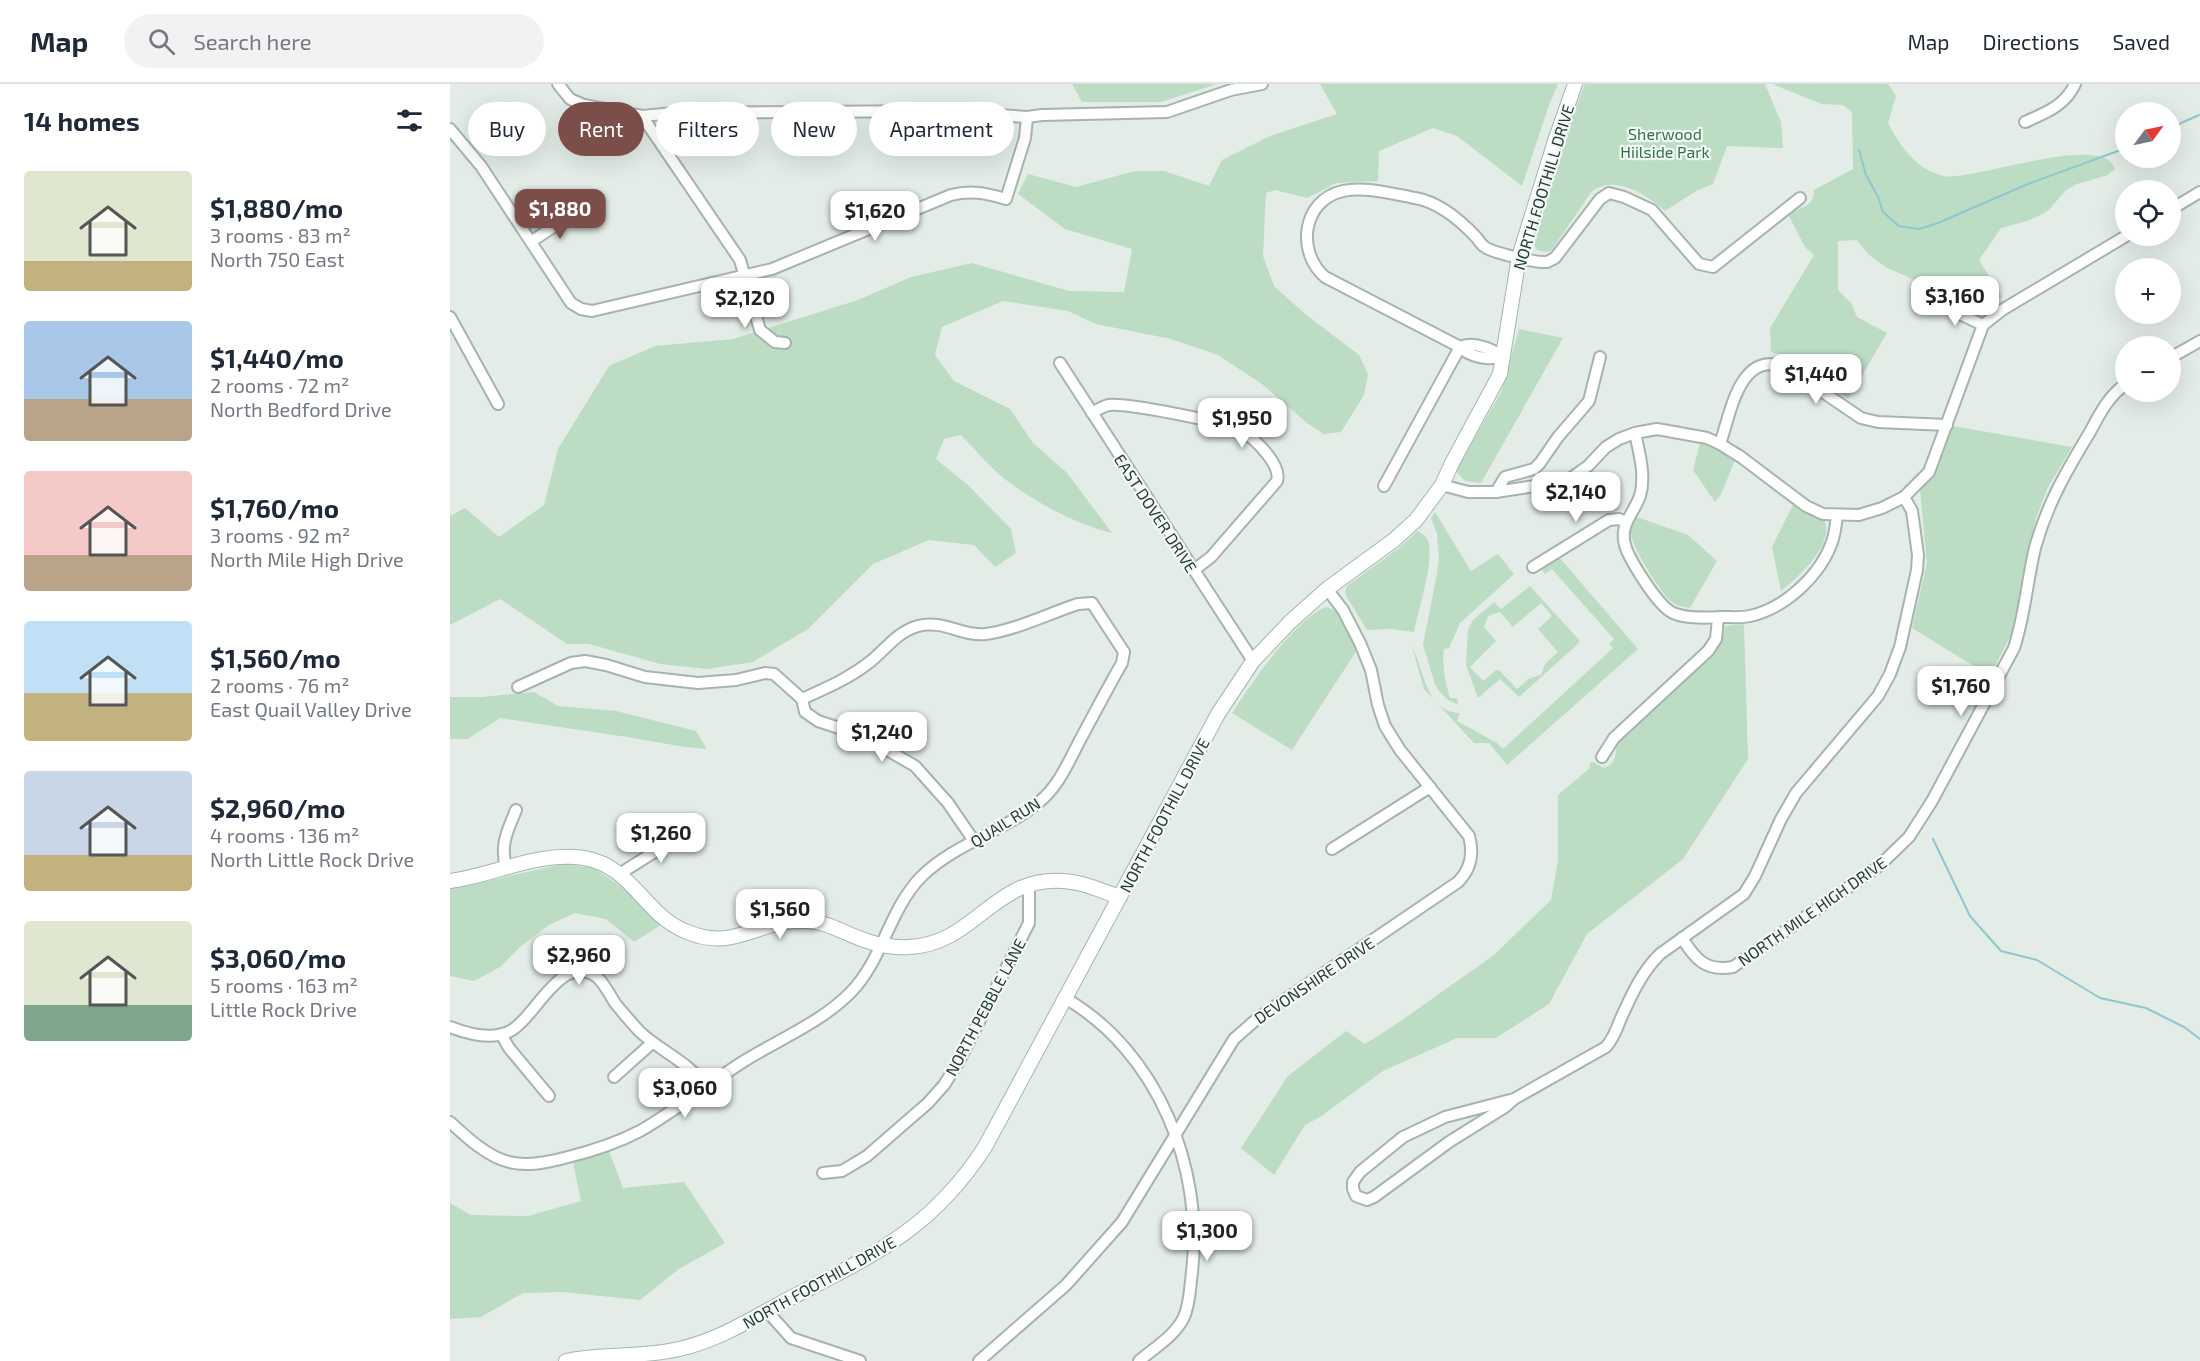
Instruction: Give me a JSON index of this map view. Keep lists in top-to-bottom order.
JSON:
{
  "streets": {
    "street": [
      "NORTH FOOTHILL DRIVE",
      "EAST DOVER DRIVE",
      "QUAIL RUN",
      "NORTH MILE HIGH DRIVE",
      "DEVONSHIRE DRIVE",
      "NORTH PEBBLE LANE"
    ]
  },
  "crossings": [
    ["NORTH FOOTHILL DRIVE", "EAST DOVER DRIVE"],
    ["NORTH FOOTHILL DRIVE", "DEVONSHIRE DRIVE"]
  ],
  "parks": ["Sherwood Hiilside Park"],
  "north": "top right",
  "page": {
    "header": "Map",
    "search": "Search here",
    "nav": ["Map", "Directions", "Saved"],
    "heading": "14 homes",
    "map_buttons": ["+", "−"],
    "chip": [
      "Buy",
      "Rent",
      "Filters",
      "New",
      "Apartment"
    ],
    "list": [
      {
        "name": "$1,880/mo",
        "note": "3 rooms · 83 m² · North 750 East"
      },
      {
        "name": "$1,440/mo",
        "note": "2 rooms · 72 m² · North Bedford Drive"
      },
      {
        "name": "$1,760/mo",
        "note": "3 rooms · 92 m² · North Mile High Drive"
      },
      {
        "name": "$1,560/mo",
        "note": "2 rooms · 76 m² · East Quail Valley Drive"
      },
      {
        "name": "$2,960/mo",
        "note": "4 rooms · 136 m² · North Little Rock Drive"
      },
      {
        "name": "$3,060/mo",
        "note": "5 rooms · 163 m² · Little Rock Drive"
      }
    ],
    "price": [
      "$1,880",
      "$1,620",
      "$3,160",
      "$2,120",
      "$1,440",
      "$1,950",
      "$2,140",
      "$1,760",
      "$1,240",
      "$1,260",
      "$1,560",
      "$2,960",
      "$3,060",
      "$1,300"
    ]
  }
}
